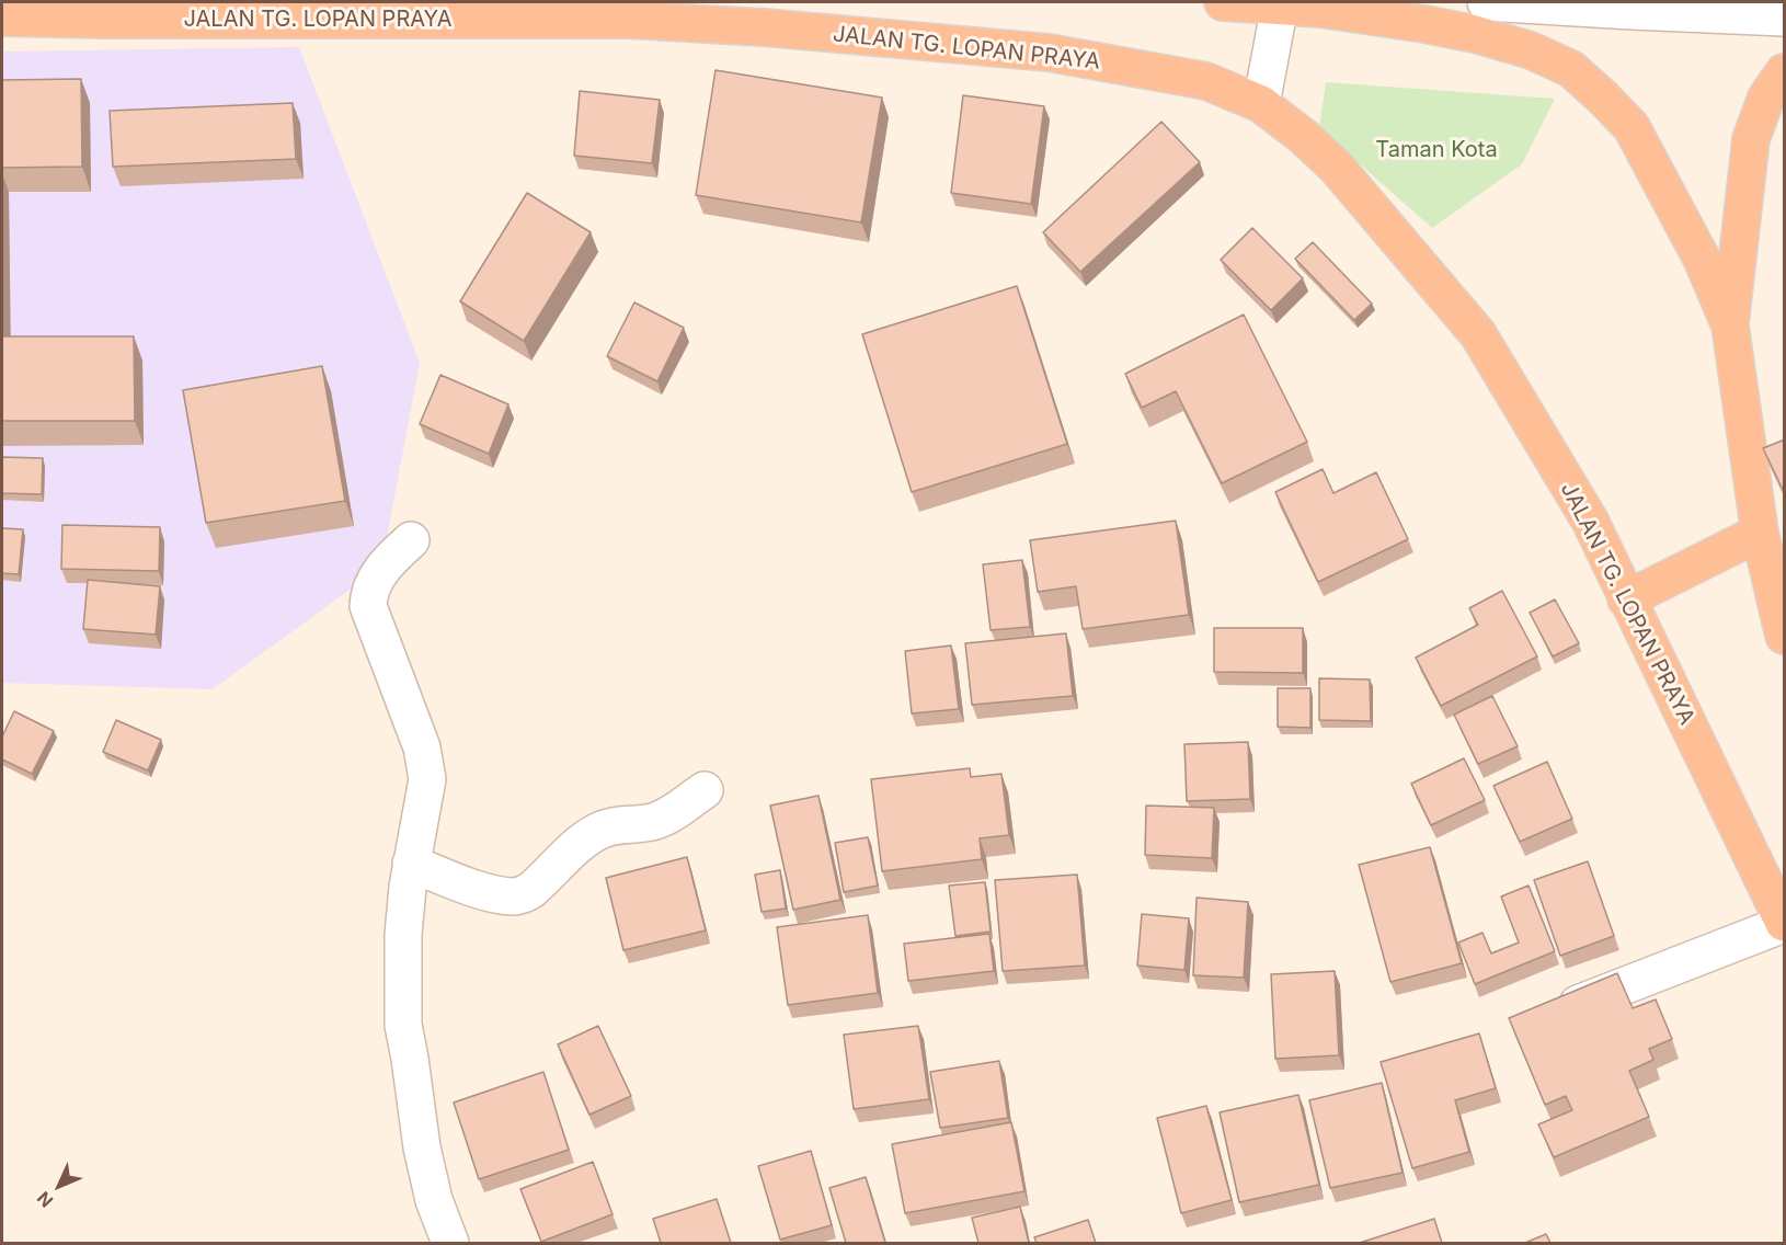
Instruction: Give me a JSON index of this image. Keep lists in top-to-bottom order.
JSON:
{
  "streets": {
    "highway": ["JALAN TG. LOPAN PRAYA"]
  },
  "parks": ["Taman Kota"],
  "north": "bottom left"
}
